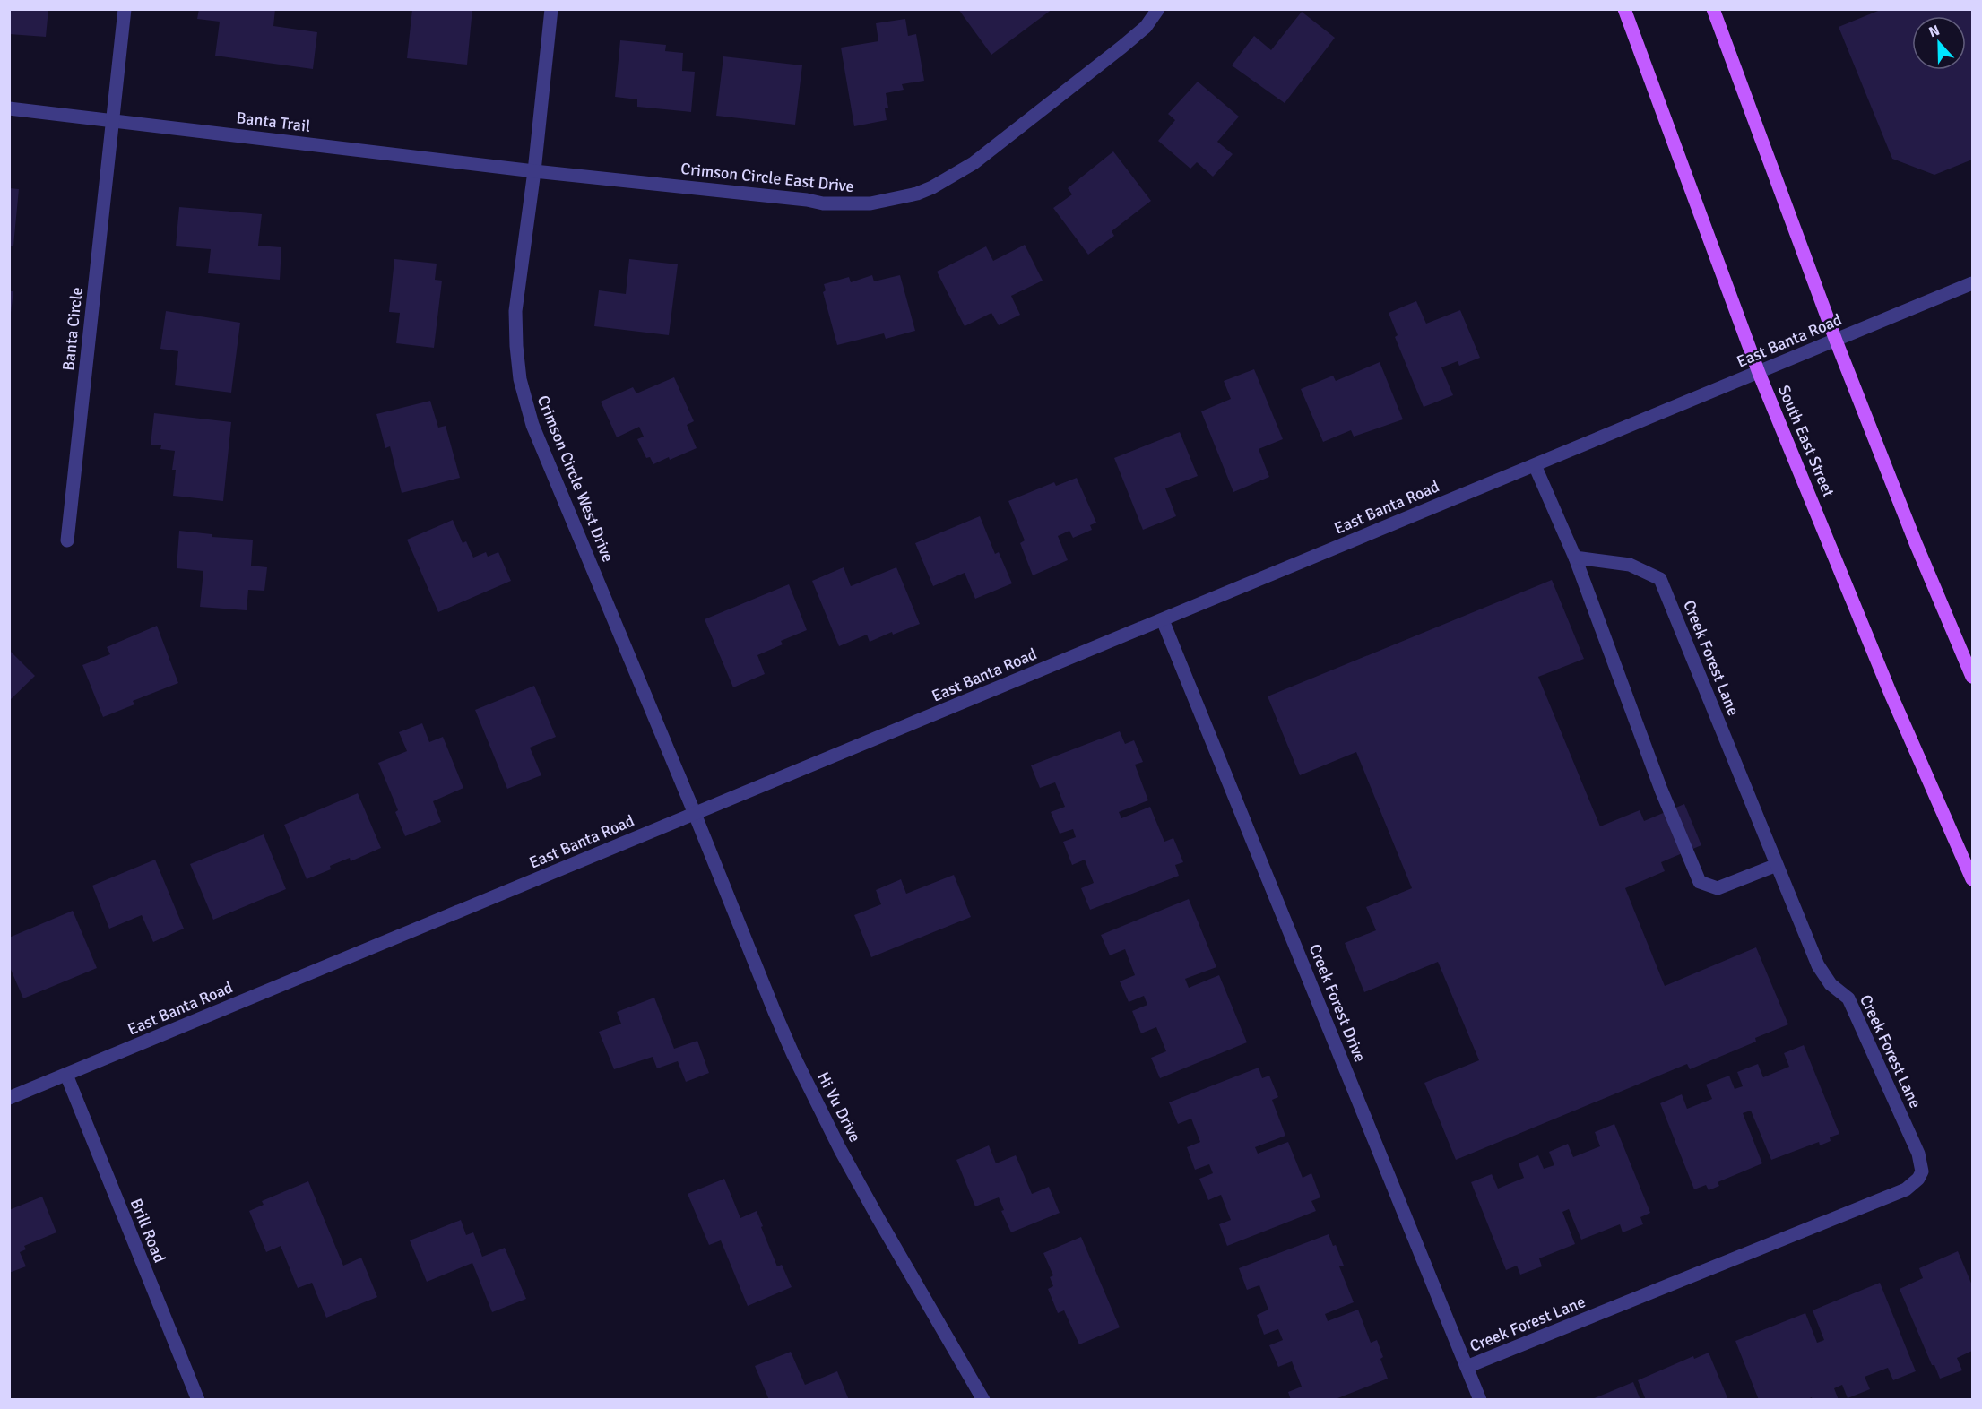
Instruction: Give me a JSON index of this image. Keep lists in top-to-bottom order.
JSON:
{
  "streets": {
    "main road": ["South East Street"],
    "street": [
      "Banta Trail",
      "Crimson Circle East Drive",
      "Banta Circle",
      "East Banta Road",
      "Crimson Circle West Drive",
      "Creek Forest Lane",
      "Creek Forest Drive",
      "Hi Vu Drive",
      "Brill Road"
    ]
  },
  "crossings": [
    ["Banta Trail", "Crimson Circle East Drive"],
    ["Banta Trail", "Banta Circle"],
    ["Banta Trail", "Crimson Circle West Drive"],
    ["Crimson Circle East Drive", "Crimson Circle West Drive"],
    ["East Banta Road", "South East Street"],
    ["East Banta Road", "Crimson Circle West Drive"],
    ["East Banta Road", "Creek Forest Drive"],
    ["East Banta Road", "Hi Vu Drive"],
    ["East Banta Road", "Brill Road"],
    ["Crimson Circle West Drive", "Hi Vu Drive"],
    ["Creek Forest Lane", "Creek Forest Drive"]
  ],
  "north": "top"
}
